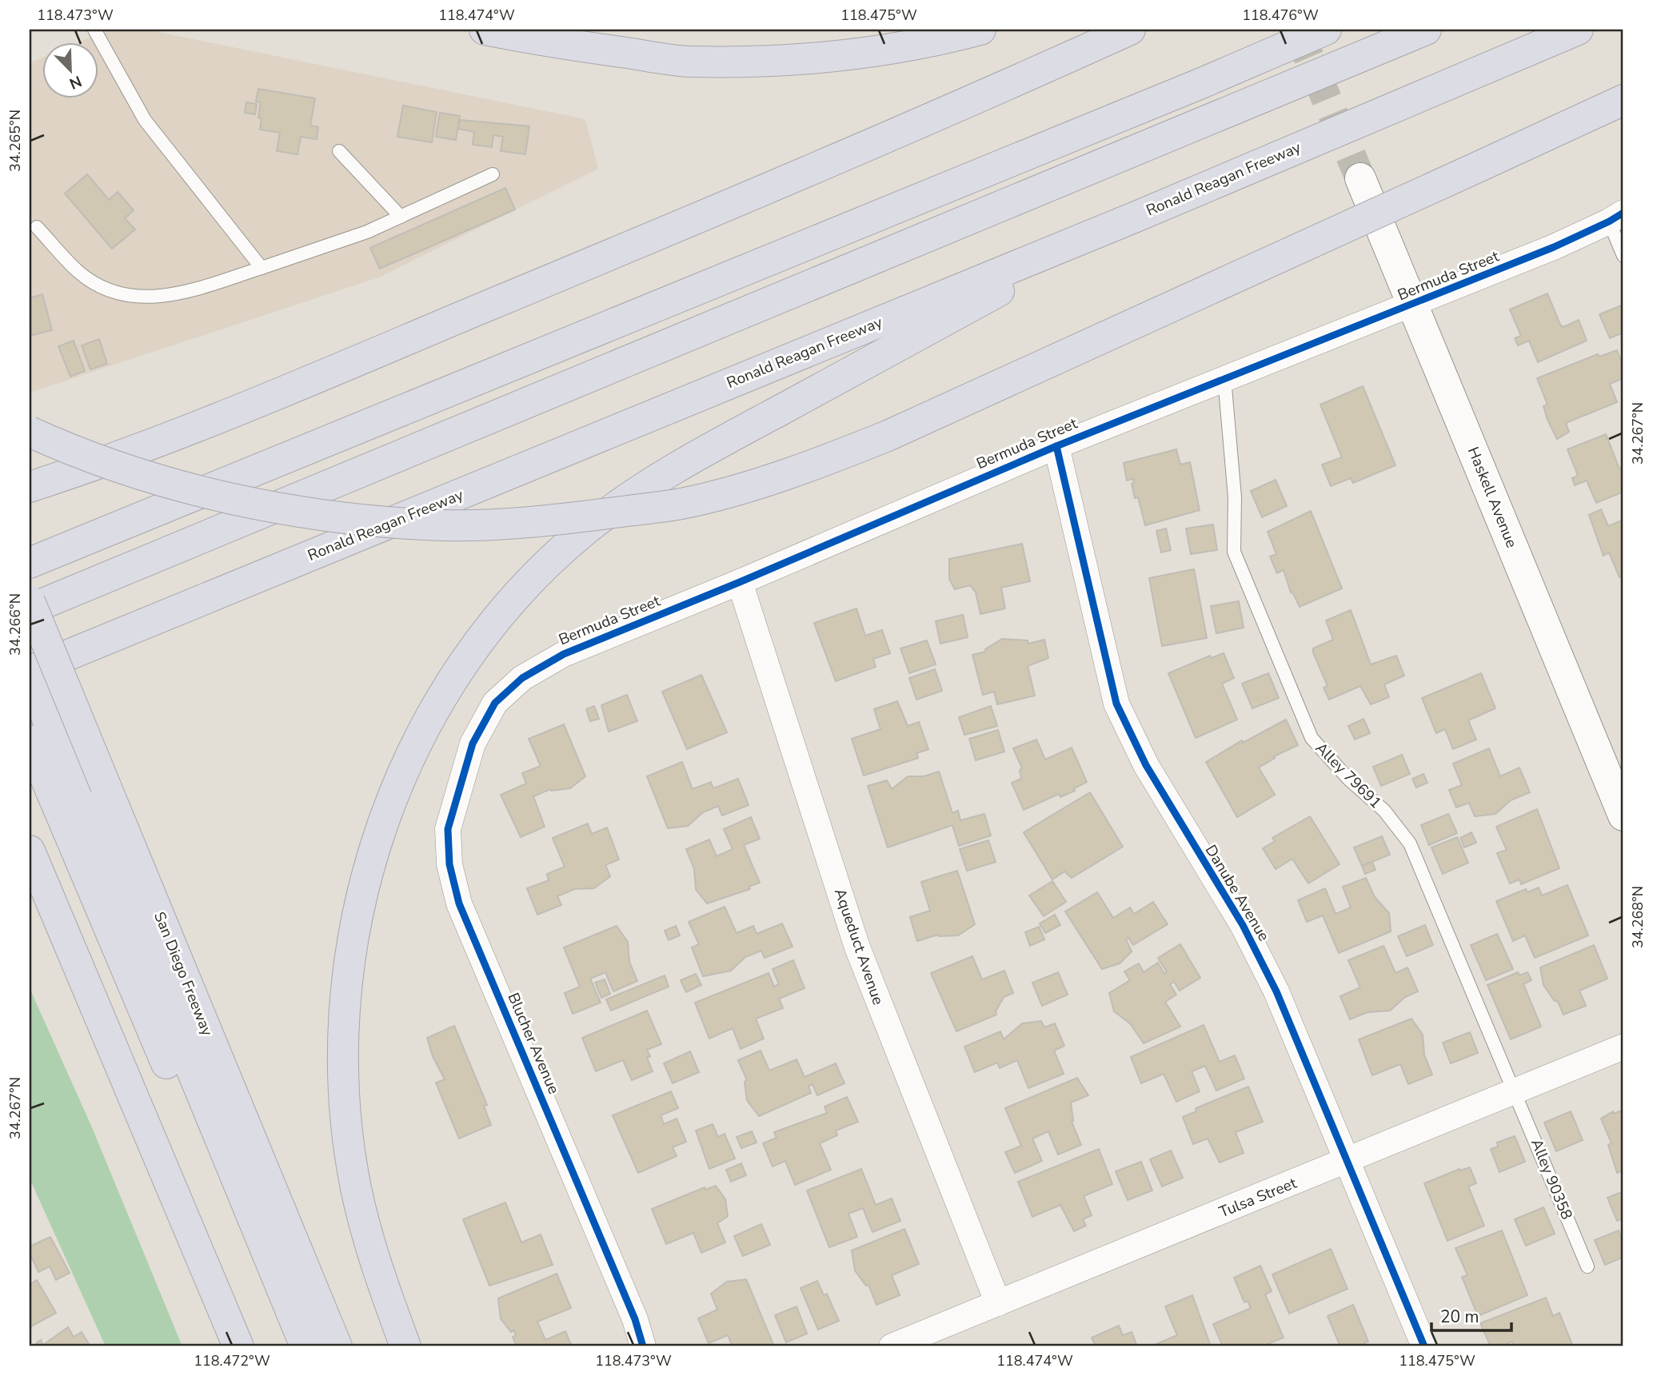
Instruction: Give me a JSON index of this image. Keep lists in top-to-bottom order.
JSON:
{
  "streets": {
    "highway": ["Ronald Reagan Freeway", "San Diego Freeway"],
    "main road": ["Haskell Avenue"],
    "street": [
      "Bermuda Street",
      "Danube Avenue",
      "Aqueduct Avenue",
      "Blucher Avenue",
      "Tulsa Street"
    ],
    "lane": ["Alley 79691", "Alley 90358"]
  },
  "crossings": [
    ["Bermuda Street", "Haskell Avenue"],
    ["Bermuda Street", "Alley 79691"],
    ["Bermuda Street", "Danube Avenue"],
    ["Bermuda Street", "Aqueduct Avenue"],
    ["Bermuda Street", "Blucher Avenue"],
    ["Alley 79691", "Alley 90358"],
    ["Alley 79691", "Tulsa Street"],
    ["Danube Avenue", "Tulsa Street"],
    ["Aqueduct Avenue", "Tulsa Street"],
    ["Alley 90358", "Tulsa Street"]
  ],
  "scale_bar": "20 m",
  "north": "bottom right",
  "coordinates": [
    "118.473°W",
    "118.474°W",
    "118.475°W",
    "118.476°W",
    "34.265°N",
    "34.267°N",
    "34.266°N",
    "34.268°N",
    "118.472°W"
  ]
}
